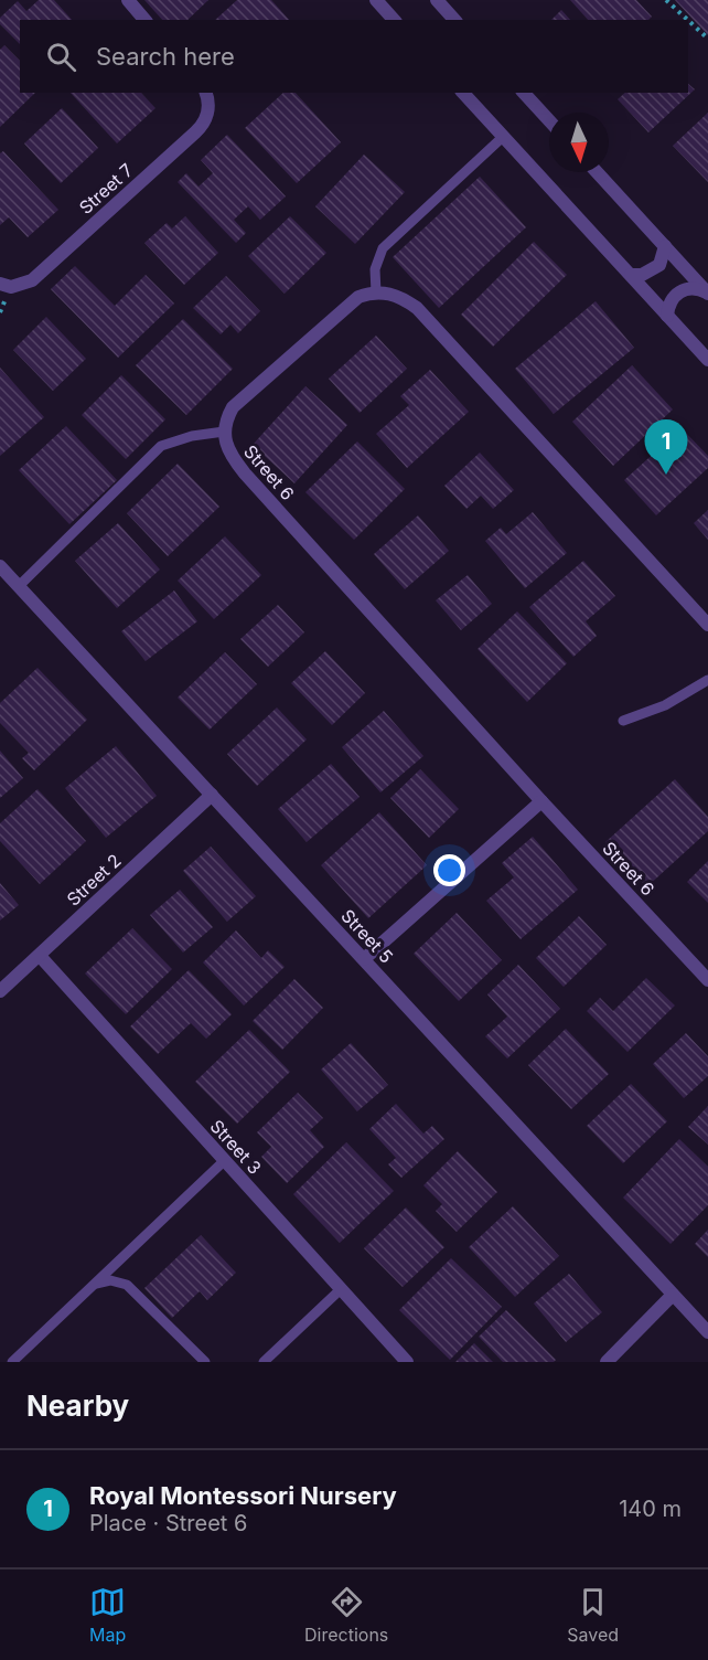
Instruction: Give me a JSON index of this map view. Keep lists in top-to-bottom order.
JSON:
{
  "streets": {
    "street": [
      "Street 7",
      "Street 6",
      "Street 2",
      "Street 5",
      "Street 3"
    ]
  },
  "crossings": [
    ["Street 2", "Street 5"],
    ["Street 2", "Street 3"]
  ],
  "north": "bottom",
  "page": {
    "search": "Search here",
    "pins": "1",
    "heading": "Nearby",
    "list": [
      {
        "mark": "1",
        "name": "Royal Montessori Nursery",
        "note": "Place · Street 6",
        "value": "140 m"
      }
    ],
    "nav": ["Map", "Directions", "Saved"]
  }
}
